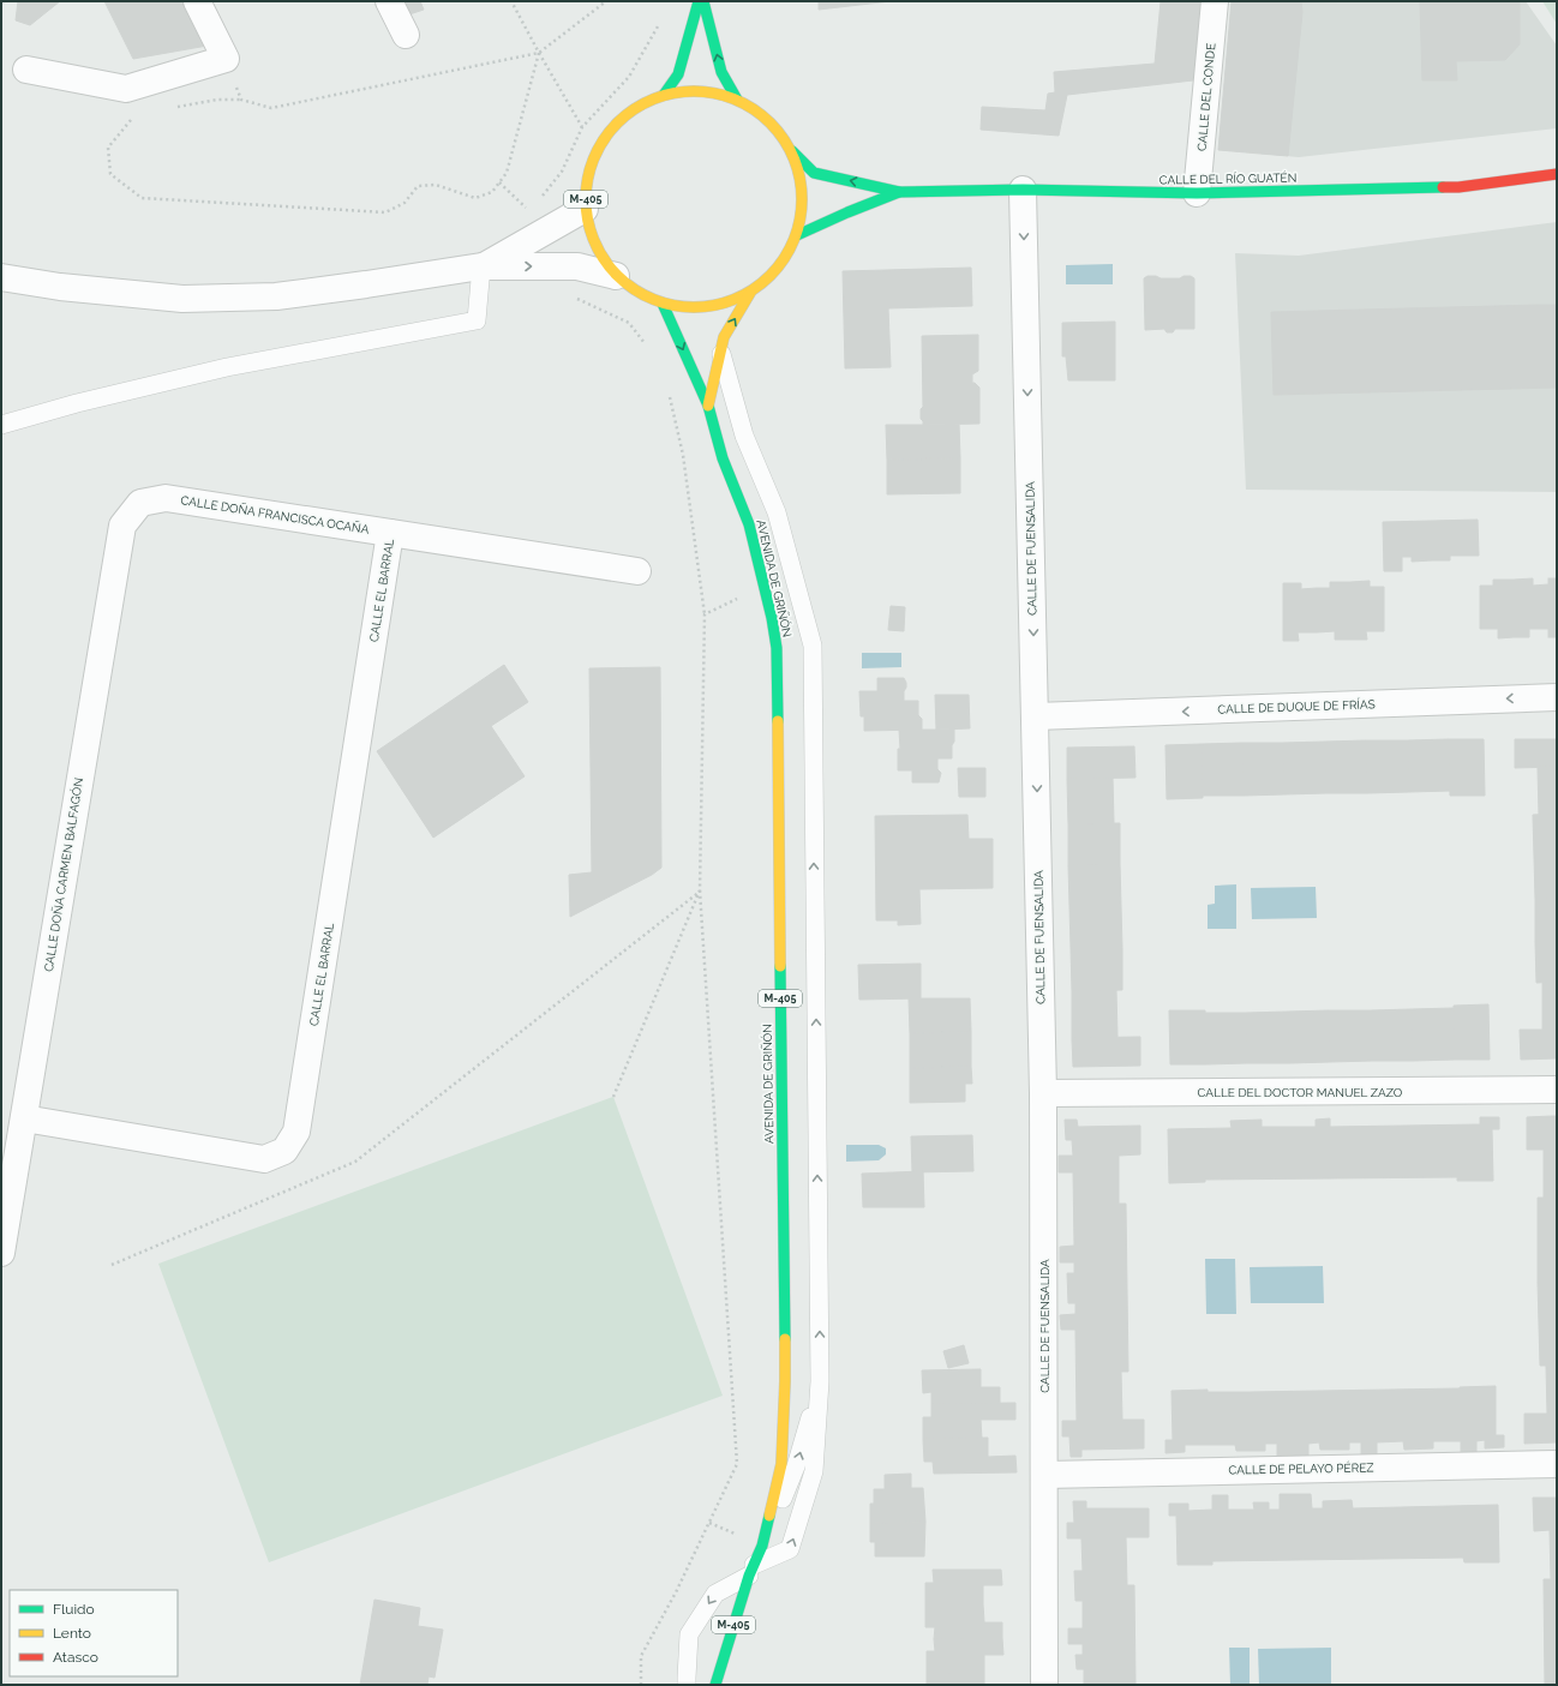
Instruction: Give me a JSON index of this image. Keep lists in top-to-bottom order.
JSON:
{
  "streets": {
    "main road": ["CALLE DEL RÍO GUATÉN", "M-405", "AVENIDA DE GRIÑÓN"],
    "street": [
      "CALLE DEL CONDE",
      "CALLE DOÑA FRANCISCA OCAÑA",
      "CALLE DE FUENSALIDA",
      "CALLE EL BARRAL",
      "CALLE DE DUQUE DE FRÍAS",
      "CALLE DOÑA CARMEN BALFAGÓN",
      "CALLE DEL DOCTOR MANUEL ZAZO",
      "CALLE DE PELAYO PÉREZ"
    ]
  },
  "crossings": [
    ["CALLE DEL CONDE", "CALLE DEL RÍO GUATÉN"],
    ["CALLE DEL RÍO GUATÉN", "CALLE DE FUENSALIDA"],
    ["M-405", "AVENIDA DE GRIÑÓN"],
    ["CALLE DOÑA FRANCISCA OCAÑA", "CALLE EL BARRAL"],
    ["CALLE DOÑA FRANCISCA OCAÑA", "CALLE DOÑA CARMEN BALFAGÓN"],
    ["CALLE DE FUENSALIDA", "CALLE DE DUQUE DE FRÍAS"],
    ["CALLE DE FUENSALIDA", "CALLE DEL DOCTOR MANUEL ZAZO"],
    ["CALLE DE FUENSALIDA", "CALLE DE PELAYO PÉREZ"],
    ["CALLE EL BARRAL", "CALLE DOÑA CARMEN BALFAGÓN"]
  ],
  "one_way": ["CALLE DE FUENSALIDA", "CALLE DE DUQUE DE FRÍAS"],
  "legend": ["Fluido", "Lento", "Atasco"]
}
